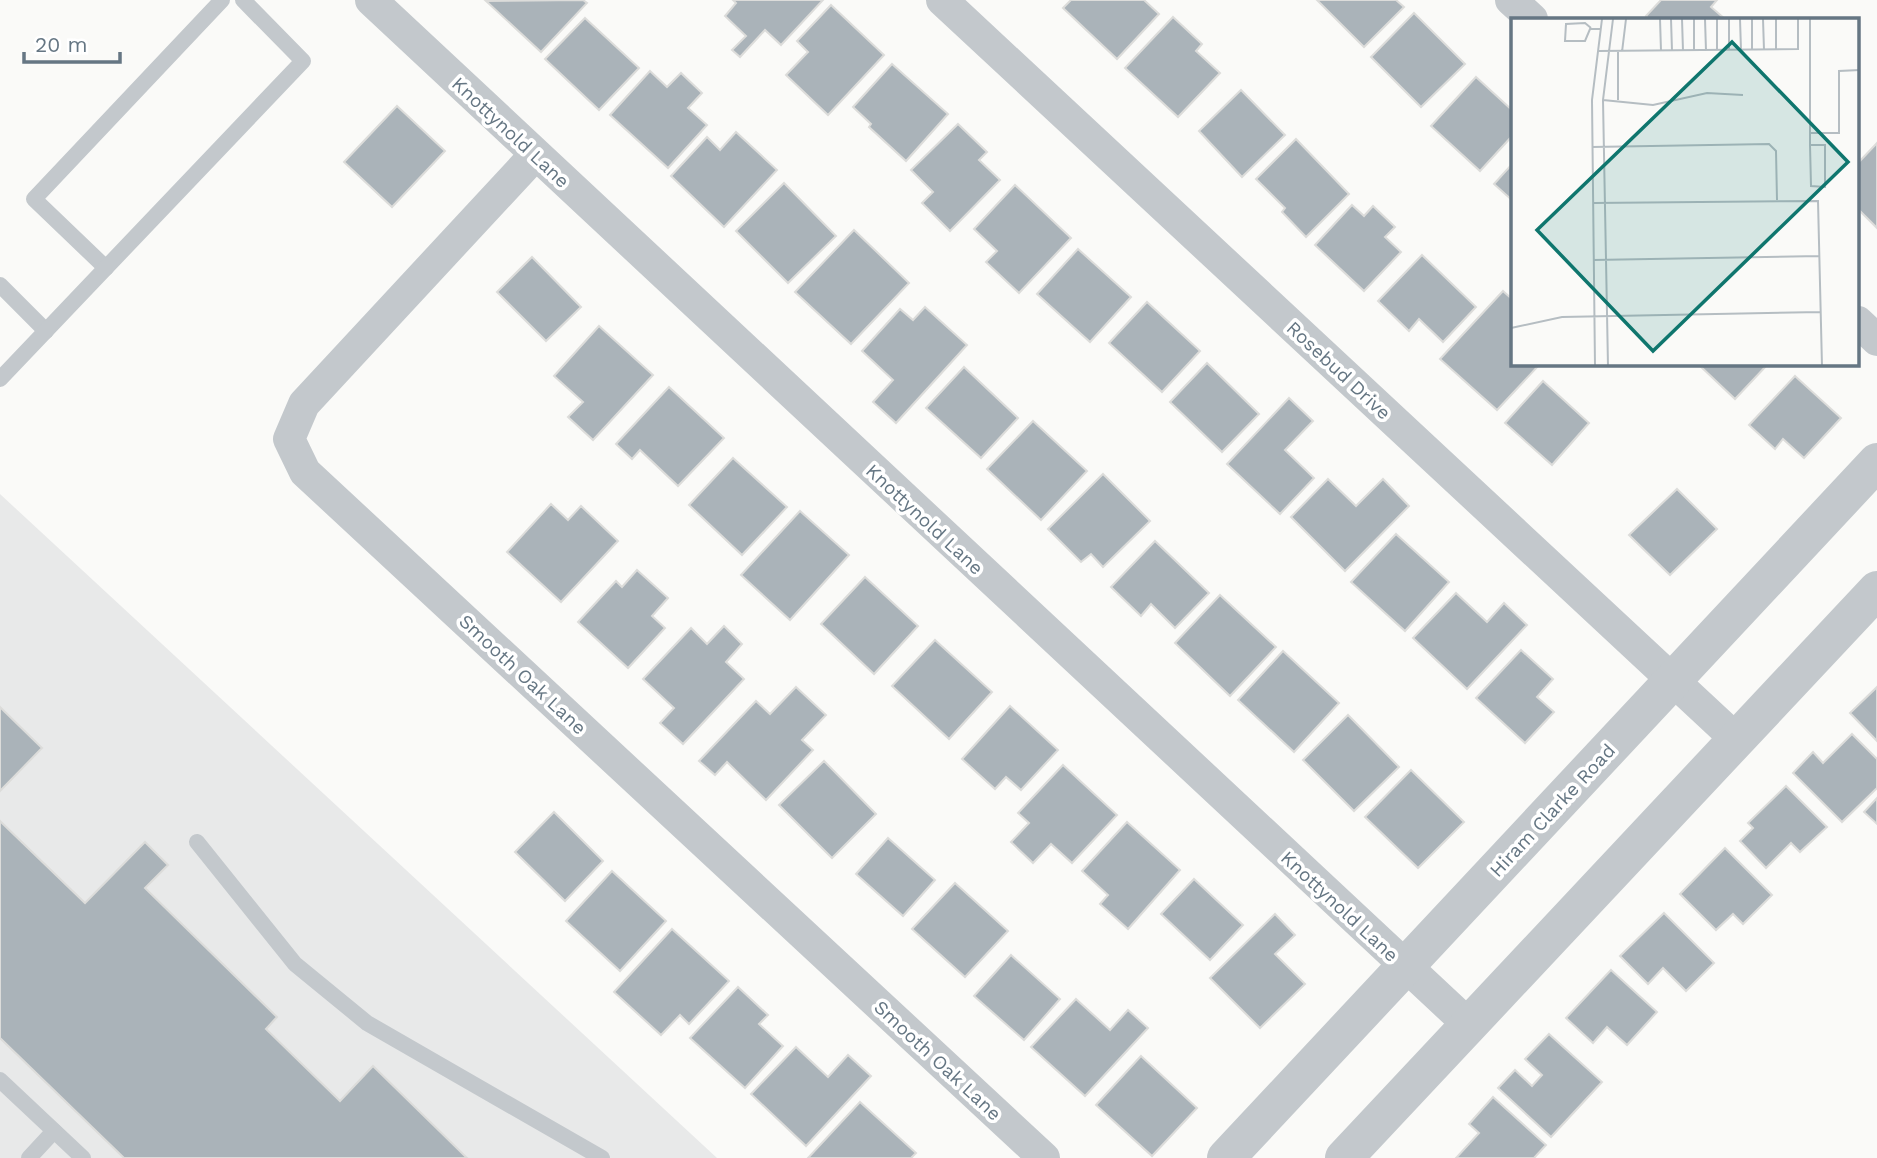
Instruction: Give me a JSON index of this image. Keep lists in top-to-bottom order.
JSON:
{
  "streets": {
    "street": [
      "Knottynold Lane",
      "Rosebud Drive",
      "Smooth Oak Lane",
      "Hiram Clarke Road"
    ]
  },
  "crossings": [
    ["Knottynold Lane", "Smooth Oak Lane"],
    ["Knottynold Lane", "Hiram Clarke Road"],
    ["Rosebud Drive", "Hiram Clarke Road"]
  ],
  "scale_bar": "20 m"
}
